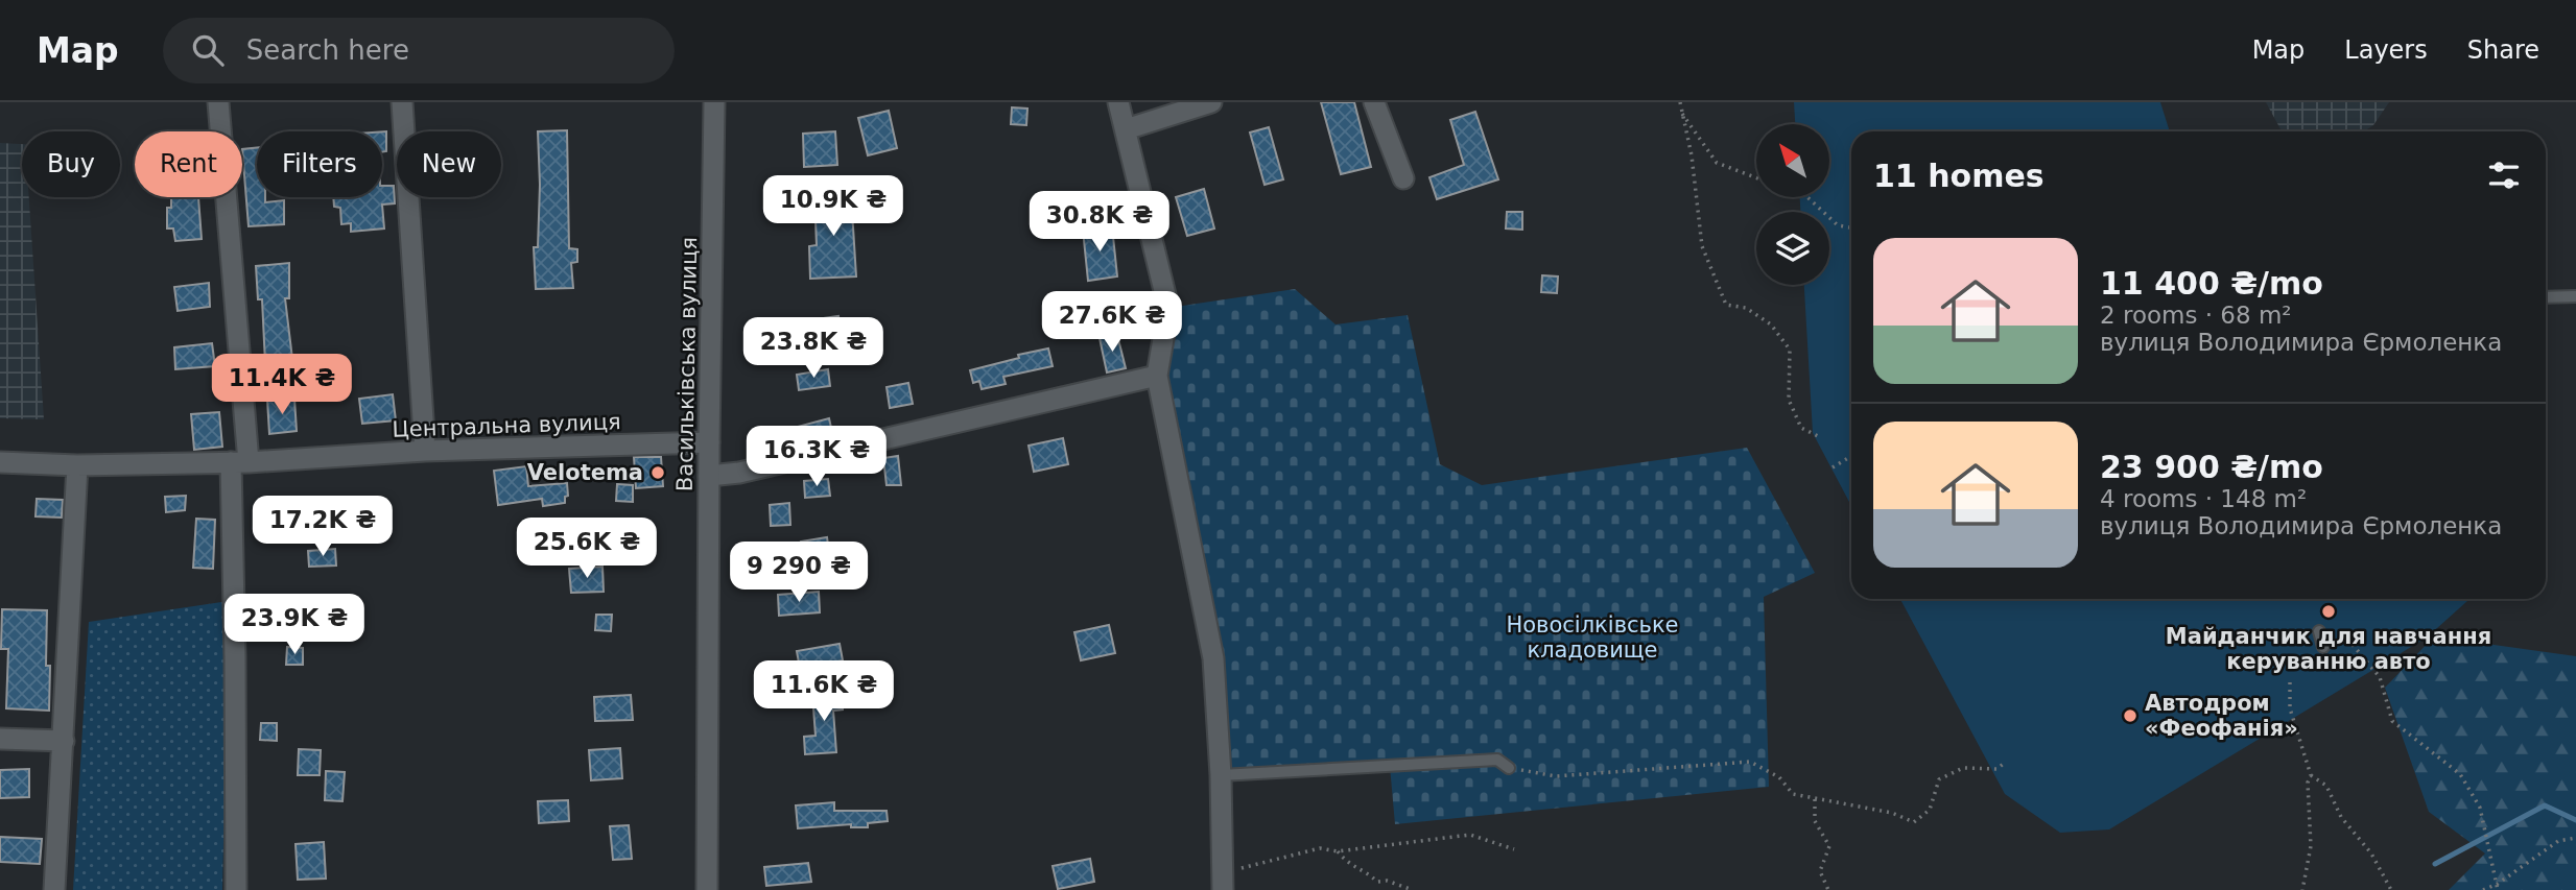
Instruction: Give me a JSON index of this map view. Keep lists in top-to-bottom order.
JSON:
{
  "streets": {
    "street": ["Васильківська вулиця", "Центральна вулиця"]
  },
  "crossings": [
    ["Васильківська вулиця", "Центральна вулиця"]
  ],
  "parks": ["Новосілківське кладовище"],
  "places": ["Velotema", "Майданчик для навчання керуванню авто", "Автодром «Феофанія»"],
  "north": "top left",
  "page": {
    "header": "Map",
    "search": "Search here",
    "nav": ["Map", "Layers", "Share"],
    "chip": [
      "Buy",
      "Rent",
      "Filters",
      "New"
    ],
    "heading": "11 homes",
    "price": [
      "10.9K ₴",
      "30.8K ₴",
      "27.6K ₴",
      "23.8K ₴",
      "11.4K ₴",
      "16.3K ₴",
      "17.2K ₴",
      "25.6K ₴",
      "9 290 ₴",
      "23.9K ₴",
      "11.6K ₴"
    ],
    "list": [
      {
        "name": "11 400 ₴/mo",
        "note": "2 rooms · 68 m² · вулиця Володимира Єрмоленка"
      },
      {
        "name": "23 900 ₴/mo",
        "note": "4 rooms · 148 m² · вулиця Володимира Єрмоленка"
      }
    ]
  }
}
